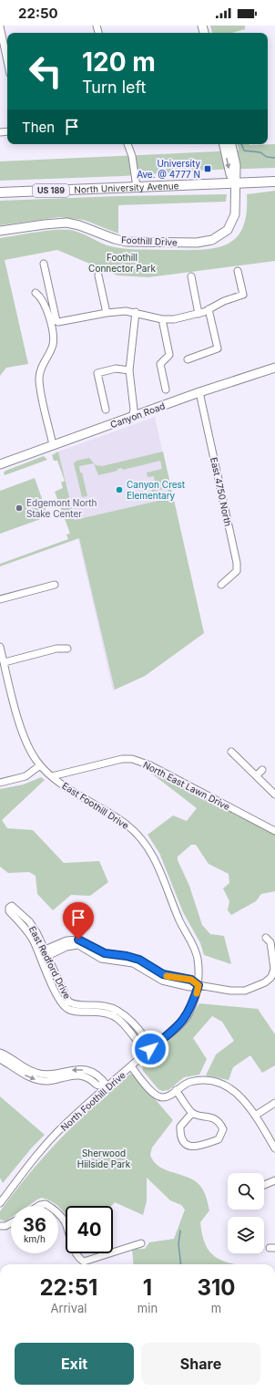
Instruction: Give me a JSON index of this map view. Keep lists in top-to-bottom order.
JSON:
{
  "streets": {
    "highway": ["North University Avenue", "US 189"],
    "main road": ["Foothill Drive", "Canyon Road"],
    "street": [
      "East 4750 North",
      "North East Lawn Drive",
      "East Foothill Drive",
      "East Redford Drive",
      "North Foothill Drive"
    ]
  },
  "crossings": [
    ["North University Avenue", "Foothill Drive"],
    ["Canyon Road", "East 4750 North"],
    ["North East Lawn Drive", "East Foothill Drive"],
    ["East Foothill Drive", "North Foothill Drive"],
    ["East Redford Drive", "North Foothill Drive"]
  ],
  "parks": ["Foothill Connector Park", "Sherwood Hiilside Park"],
  "places": {
    "transit": ["University Ave. @ 4777 N"],
    "other": ["Canyon Crest Elementary", "Edgemont North Stake Center"]
  },
  "page": {
    "status": "22:50",
    "turn": ["120 m", "Turn left"],
    "then": "Then",
    "speed": "36 km/h",
    "limit": "40",
    "eta": [
      "22:51",
      "Arrival",
      "1",
      "min",
      "310",
      "m"
    ],
    "buttons": ["Exit", "Share"]
  }
}
